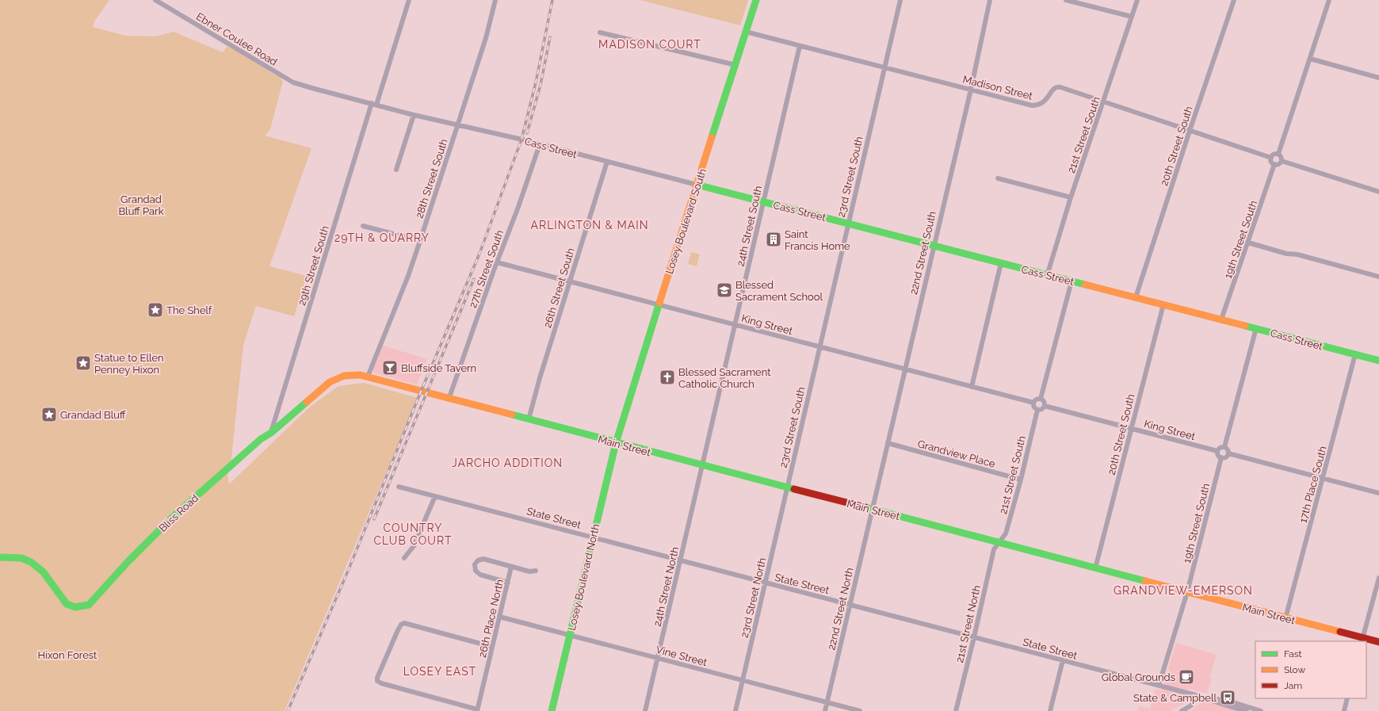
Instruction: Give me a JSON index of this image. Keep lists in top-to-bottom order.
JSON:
{
  "streets": {
    "street": [
      "Ebner Coulee Road",
      "Madison Street",
      "21st Street South",
      "20th Street South",
      "Cass Street",
      "23rd Street South",
      "28th Street South",
      "Losey Boulevard South",
      "24th Street South",
      "19th Street South",
      "22nd Street South",
      "29th Street South",
      "27th Street South",
      "26th Street South",
      "King Street",
      "Main Street",
      "Grandview Place",
      "17th Place South",
      "Bliss Road",
      "State Street",
      "Losey Boulevard North",
      "24th Street North",
      "23rd Street North",
      "22nd Street North",
      "26th Place North",
      "21st Street North",
      "Vine Street"
    ]
  },
  "crossings": [
    ["Ebner Coulee Road", "Cass Street"],
    ["Madison Street", "21st Street South"],
    ["Madison Street", "20th Street South"],
    ["Madison Street", "23rd Street South"],
    ["Madison Street", "Losey Boulevard South"],
    ["Madison Street", "24th Street South"],
    ["Madison Street", "19th Street South"],
    ["Madison Street", "22nd Street South"],
    ["21st Street South", "Cass Street"],
    ["21st Street South", "King Street"],
    ["21st Street South", "Main Street"],
    ["21st Street South", "Grandview Place"],
    ["21st Street South", "21st Street North"],
    ["20th Street South", "Cass Street"],
    ["20th Street South", "King Street"],
    ["20th Street South", "Main Street"],
    ["Cass Street", "23rd Street South"],
    ["Cass Street", "28th Street South"],
    ["Cass Street", "Losey Boulevard South"],
    ["Cass Street", "24th Street South"],
    ["Cass Street", "19th Street South"],
    ["Cass Street", "22nd Street South"],
    ["Cass Street", "29th Street South"],
    ["Cass Street", "27th Street South"],
    ["Cass Street", "26th Street South"],
    ["Cass Street", "17th Place South"],
    ["23rd Street South", "King Street"],
    ["23rd Street South", "Main Street"],
    ["23rd Street South", "23rd Street North"],
    ["28th Street South", "Main Street"],
    ["28th Street South", "Bliss Road"],
    ["Losey Boulevard South", "King Street"],
    ["Losey Boulevard South", "Main Street"],
    ["Losey Boulevard South", "Losey Boulevard North"],
    ["24th Street South", "King Street"],
    ["24th Street South", "Main Street"],
    ["24th Street South", "24th Street North"],
    ["19th Street South", "King Street"],
    ["19th Street South", "Main Street"],
    ["19th Street South", "State Street"],
    ["22nd Street South", "King Street"],
    ["22nd Street South", "Main Street"],
    ["22nd Street South", "Grandview Place"],
    ["22nd Street South", "22nd Street North"],
    ["29th Street South", "Bliss Road"],
    ["27th Street South", "King Street"],
    ["27th Street South", "Main Street"],
    ["26th Street South", "King Street"],
    ["26th Street South", "Main Street"],
    ["Main Street", "17th Place South"],
    ["Main Street", "Bliss Road"],
    ["Main Street", "Losey Boulevard North"],
    ["Main Street", "24th Street North"],
    ["Main Street", "23rd Street North"],
    ["Main Street", "22nd Street North"],
    ["Main Street", "21st Street North"],
    ["State Street", "Losey Boulevard North"],
    ["State Street", "24th Street North"],
    ["State Street", "23rd Street North"],
    ["State Street", "22nd Street North"],
    ["State Street", "21st Street North"],
    ["Losey Boulevard North", "Vine Street"],
    ["24th Street North", "Vine Street"],
    ["23rd Street North", "Vine Street"],
    ["22nd Street North", "Vine Street"],
    ["26th Place North", "Vine Street"]
  ],
  "districts": [
    "MADISON COURT",
    "ARLINGTON & MAIN",
    "29TH & QUARRY",
    "JARCHO ADDITION",
    "COUNTRY CLUB COURT",
    "GRANDVIEW-EMERSON",
    "LOSEY EAST"
  ],
  "parks": ["Grandad Bluff Park", "Hixon Forest"],
  "places": {
    "building": ["Saint Francis Home"],
    "school or university": ["Blessed Sacrament School"],
    "place": ["The Shelf", "Statue to Ellen Penney Hixon", "Grandad Bluff"],
    "bar": ["Bluffside Tavern"],
    "church": ["Blessed Sacrament Catholic Church"],
    "cafe": ["Global Grounds"],
    "bus stop": ["State & Campbell"]
  },
  "legend": ["Fast", "Slow", "Jam"]
}
